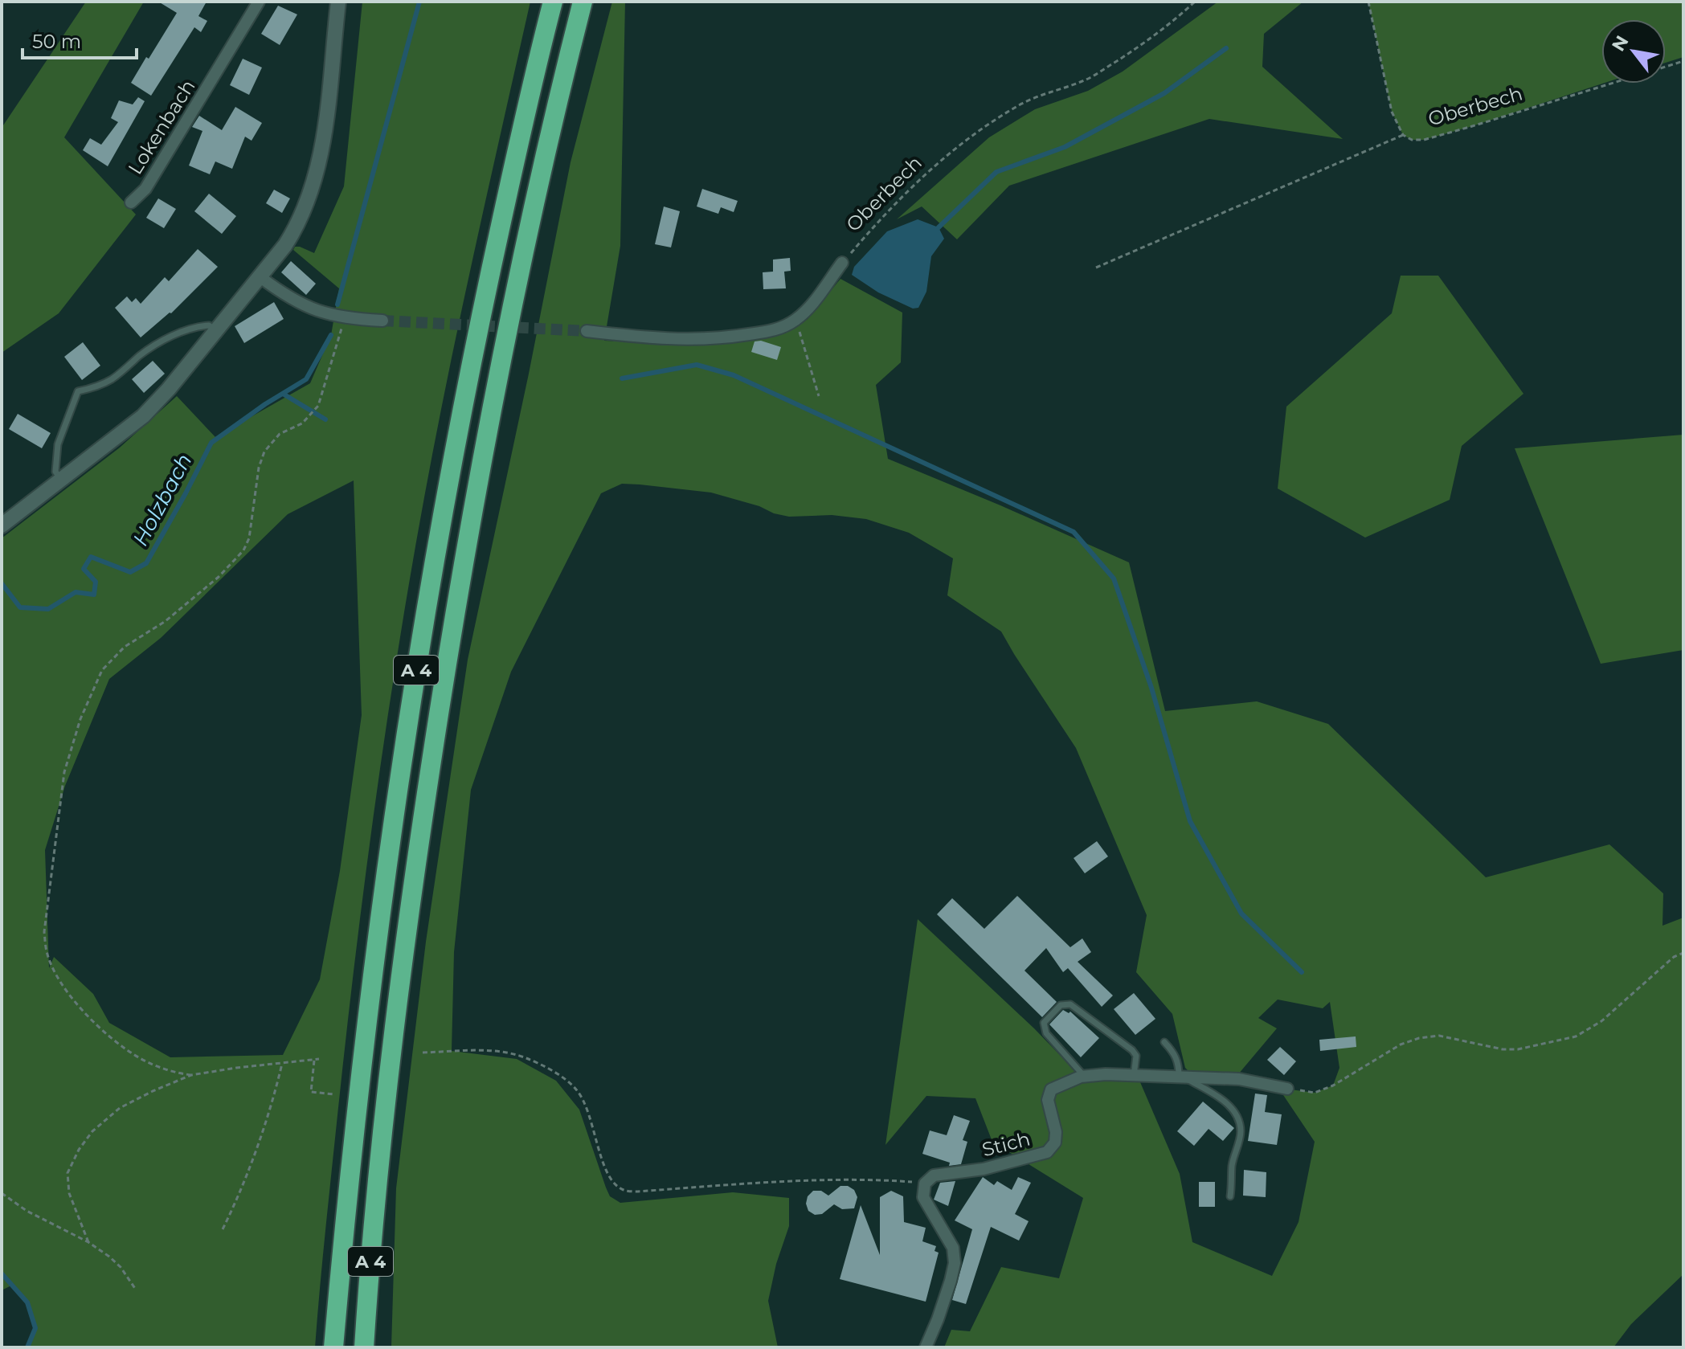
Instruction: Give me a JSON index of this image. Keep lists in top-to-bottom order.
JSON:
{
  "streets": {
    "highway": ["A 4"],
    "street": ["Lokenbach", "Stich"],
    "path": ["Oberbech"]
  },
  "water": ["Holzbach"],
  "scale_bar": "50 m",
  "north": "top left"
}
